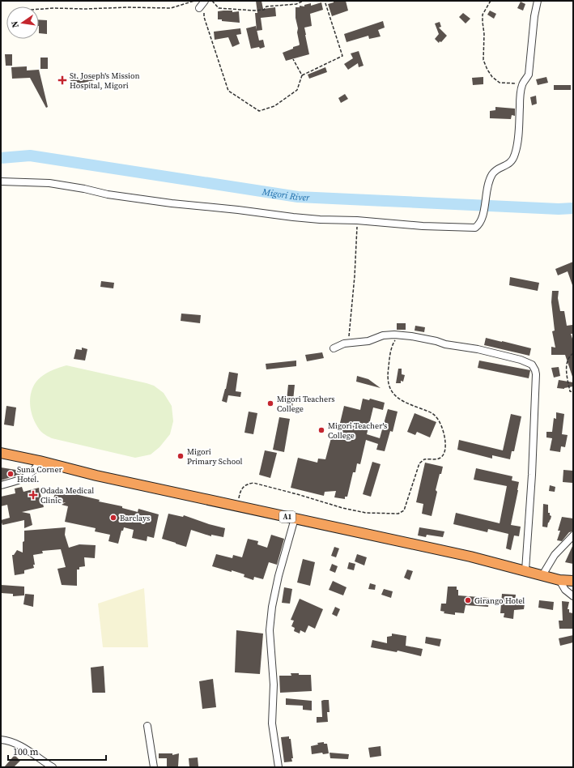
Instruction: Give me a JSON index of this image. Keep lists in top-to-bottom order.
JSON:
{
  "streets": {
    "highway": ["A1"]
  },
  "water": ["Migori River"],
  "places": {
    "health": ["St. Joseph's Mission Hospital, Migori", "Odada Medical Clinic"],
    "other": [
      "Migori Teachers College",
      "Migori Teacher's College",
      "Migori Primary School",
      "Suna Corner Hotel.",
      "Barclays",
      "Girango Hotel"
    ]
  },
  "scale_bar": "100 m",
  "north": "left"
}
